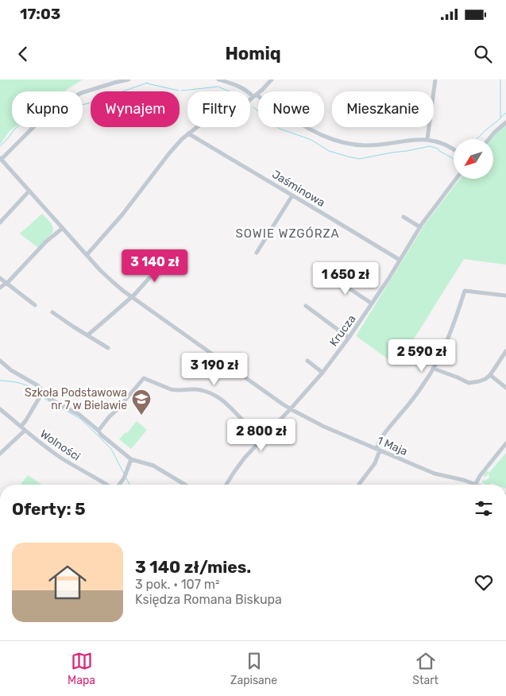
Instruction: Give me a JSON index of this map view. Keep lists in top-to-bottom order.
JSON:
{
  "streets": {
    "street": [
      "Jaśminowa",
      "Krucza",
      "Wolności",
      "1 Maja"
    ]
  },
  "crossings": [
    ["Jaśminowa", "Krucza"],
    ["Krucza", "1 Maja"]
  ],
  "districts": ["SOWIE WZGÓRZA"],
  "places": {
    "school or university": ["Szkoła Podstawowa nr 7 w Bielawie"]
  },
  "north": "bottom left",
  "page": {
    "status": "17:03",
    "header": "Homiq",
    "chip": [
      "Kupno",
      "Wynajem",
      "Filtry",
      "Nowe",
      "Mieszkanie"
    ],
    "price": [
      "3 140 zł",
      "1 650 zł",
      "2 590 zł",
      "3 190 zł",
      "2 800 zł"
    ],
    "heading": "Oferty: 5",
    "list": [
      {
        "name": "3 140 zł/mies.",
        "note": "3 pok. · 107 m² · Księdza Romana Biskupa"
      }
    ],
    "tabs": ["Mapa", "Zapisane", "Start"]
  }
}
